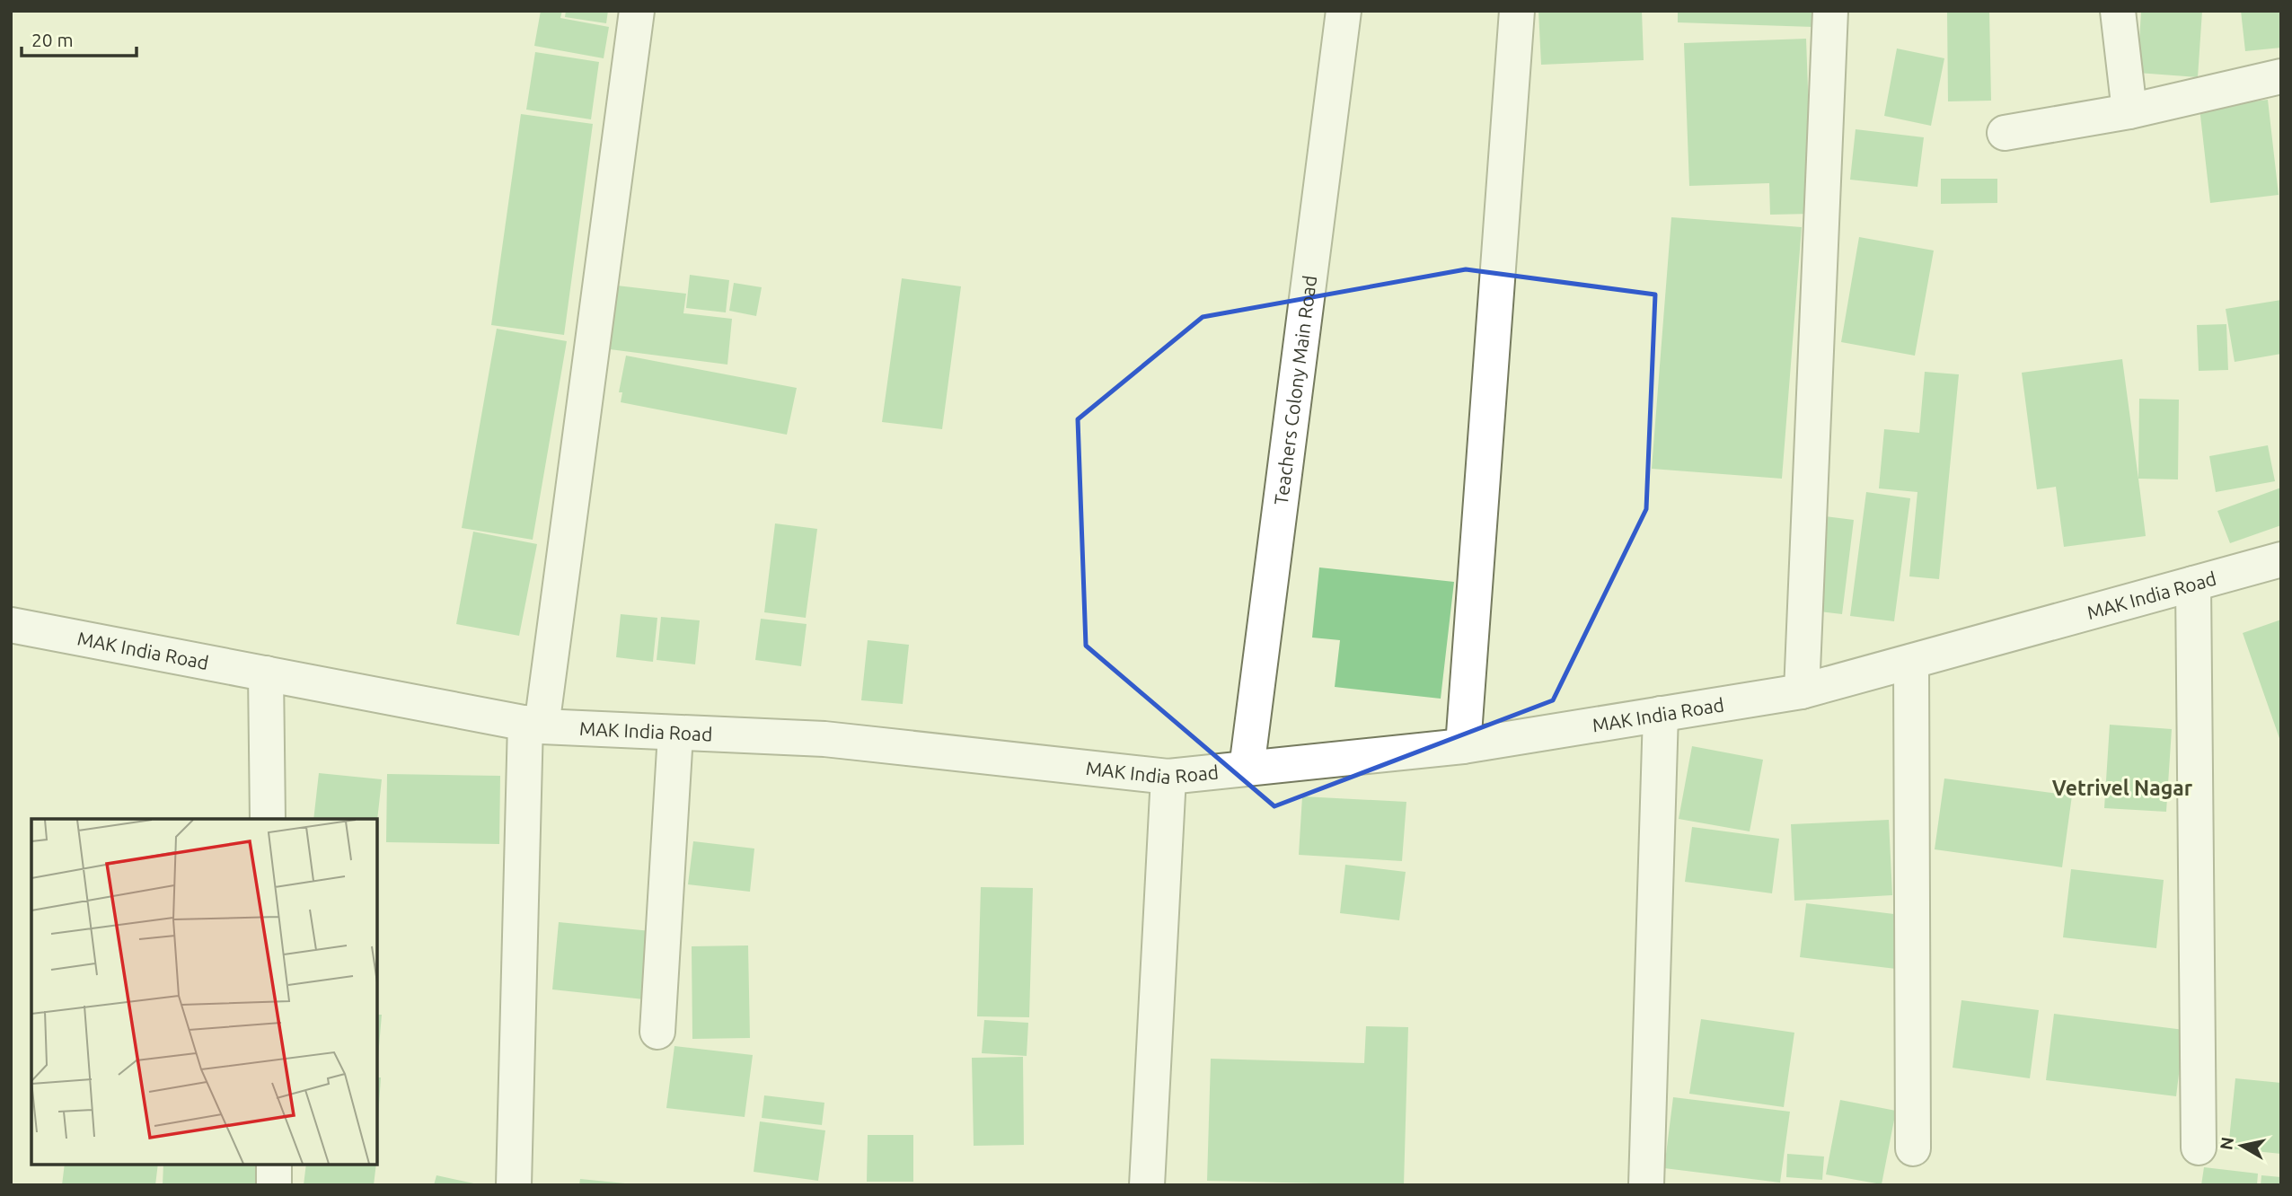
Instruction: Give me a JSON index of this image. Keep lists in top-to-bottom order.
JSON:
{
  "streets": {
    "street": ["Teachers Colony Main Road", "MAK India Road"]
  },
  "crossings": [
    ["Teachers Colony Main Road", "MAK India Road"]
  ],
  "districts": ["Vetrivel Nagar"],
  "scale_bar": "20 m",
  "north": "left"
}
